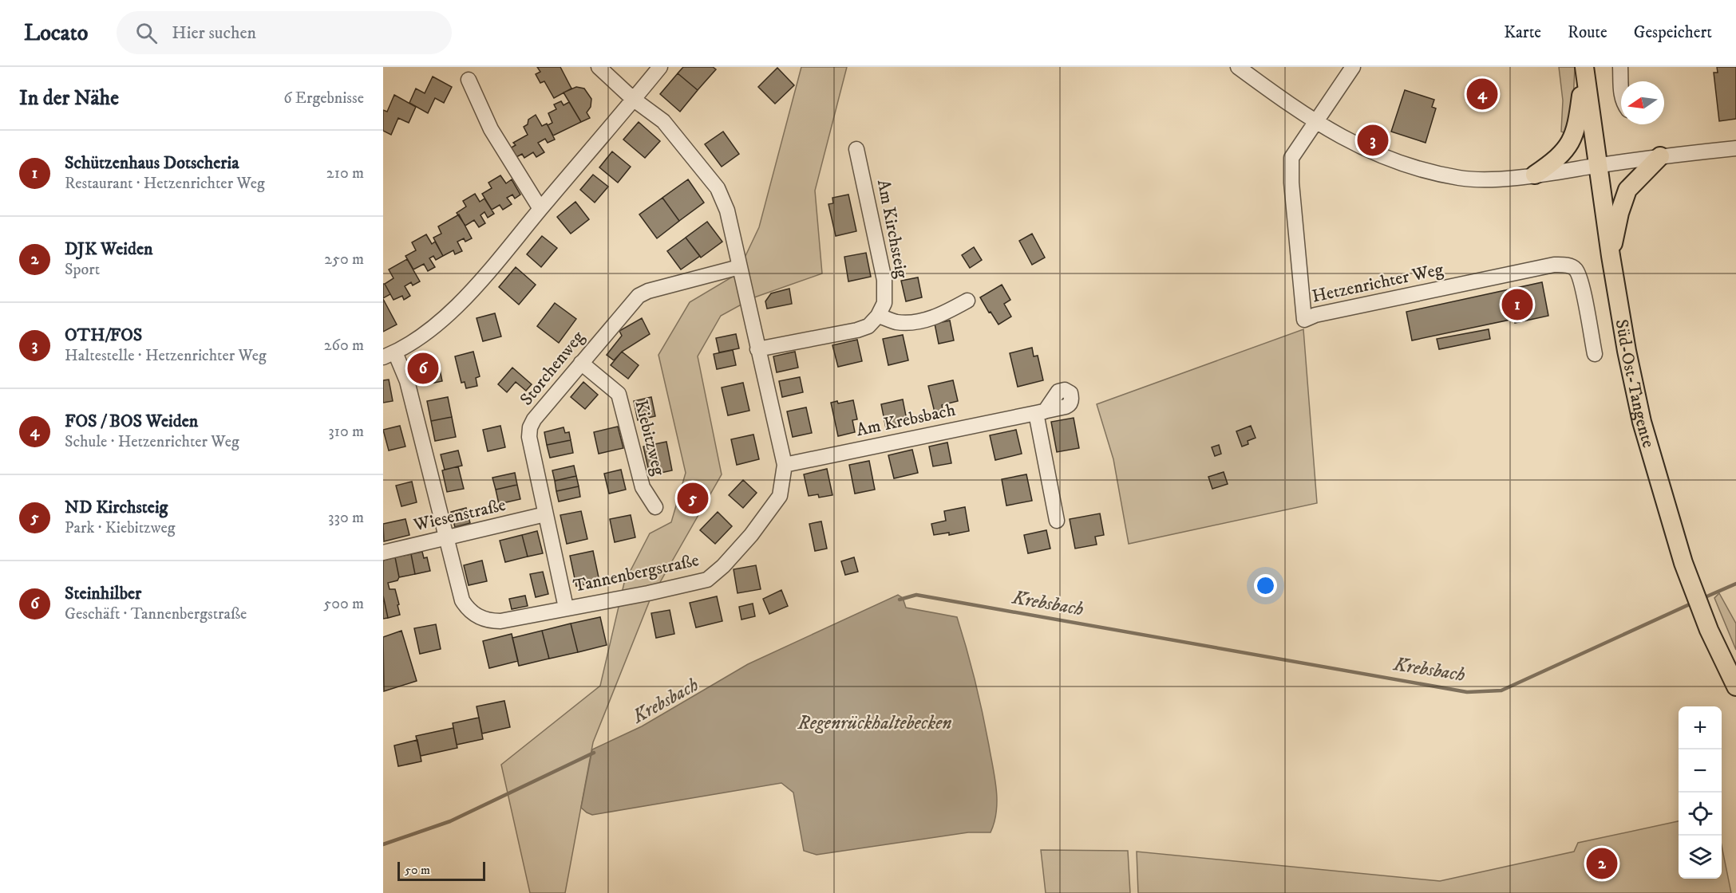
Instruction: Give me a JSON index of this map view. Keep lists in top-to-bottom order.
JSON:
{
  "streets": {
    "main road": ["Süd-Ost-Tangente"],
    "street": [
      "Am Kirchsteig",
      "Hetzenrichter Weg",
      "Storchenweg",
      "Am Krebsbach",
      "Kiebitzweg",
      "Wiesenstraße",
      "Tannenbergstraße"
    ]
  },
  "crossings": [
    ["Storchenweg", "Kiebitzweg"],
    ["Storchenweg", "Wiesenstraße"],
    ["Storchenweg", "Tannenbergstraße"],
    ["Am Krebsbach", "Tannenbergstraße"],
    ["Wiesenstraße", "Tannenbergstraße"]
  ],
  "water": ["Krebsbach", "Regenrückhaltebecken"],
  "scale_bar": "50 m",
  "north": "left",
  "page": {
    "header": "Locato",
    "search": "Hier suchen",
    "nav": ["Karte", "Route", "Gespeichert"],
    "heading": ["In der Nähe", "6 Ergebnisse"],
    "pins": [
      "4",
      "3",
      "1",
      "6",
      "5",
      "2"
    ],
    "list": [
      {
        "mark": "1",
        "name": "Schützenhaus Dotscheria",
        "note": "Restaurant · Hetzenrichter Weg",
        "value": "210 m"
      },
      {
        "mark": "2",
        "name": "DJK Weiden",
        "note": "Sport",
        "value": "250 m"
      },
      {
        "mark": "3",
        "name": "OTH/FOS",
        "note": "Haltestelle · Hetzenrichter Weg",
        "value": "260 m"
      },
      {
        "mark": "4",
        "name": "FOS / BOS Weiden",
        "note": "Schule · Hetzenrichter Weg",
        "value": "310 m"
      },
      {
        "mark": "5",
        "name": "ND Kirchsteig",
        "note": "Park · Kiebitzweg",
        "value": "330 m"
      },
      {
        "mark": "6",
        "name": "Steinhilber",
        "note": "Geschäft · Tannenbergstraße",
        "value": "500 m"
      }
    ],
    "map_buttons": ["+", "−"],
    "scale": "50 m"
  }
}
